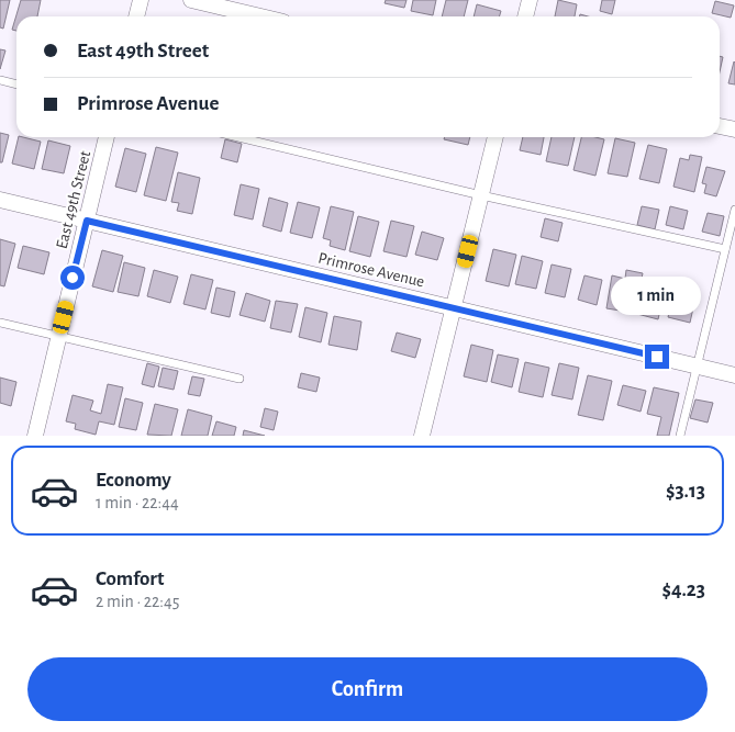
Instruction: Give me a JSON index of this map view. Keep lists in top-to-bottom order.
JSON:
{
  "streets": {
    "street": ["East 49th Street", "Primrose Avenue"]
  },
  "crossings": [
    ["East 49th Street", "Primrose Avenue"]
  ],
  "page": {
    "banner": ["East 49th Street", "Primrose Avenue"],
    "bubble": "1 min",
    "list": [
      {
        "name": "Economy",
        "note": "1 min · 22:44",
        "value": "$3.13"
      },
      {
        "name": "Comfort",
        "note": "2 min · 22:45",
        "value": "$4.23"
      }
    ],
    "buttons": "Confirm"
  }
}
